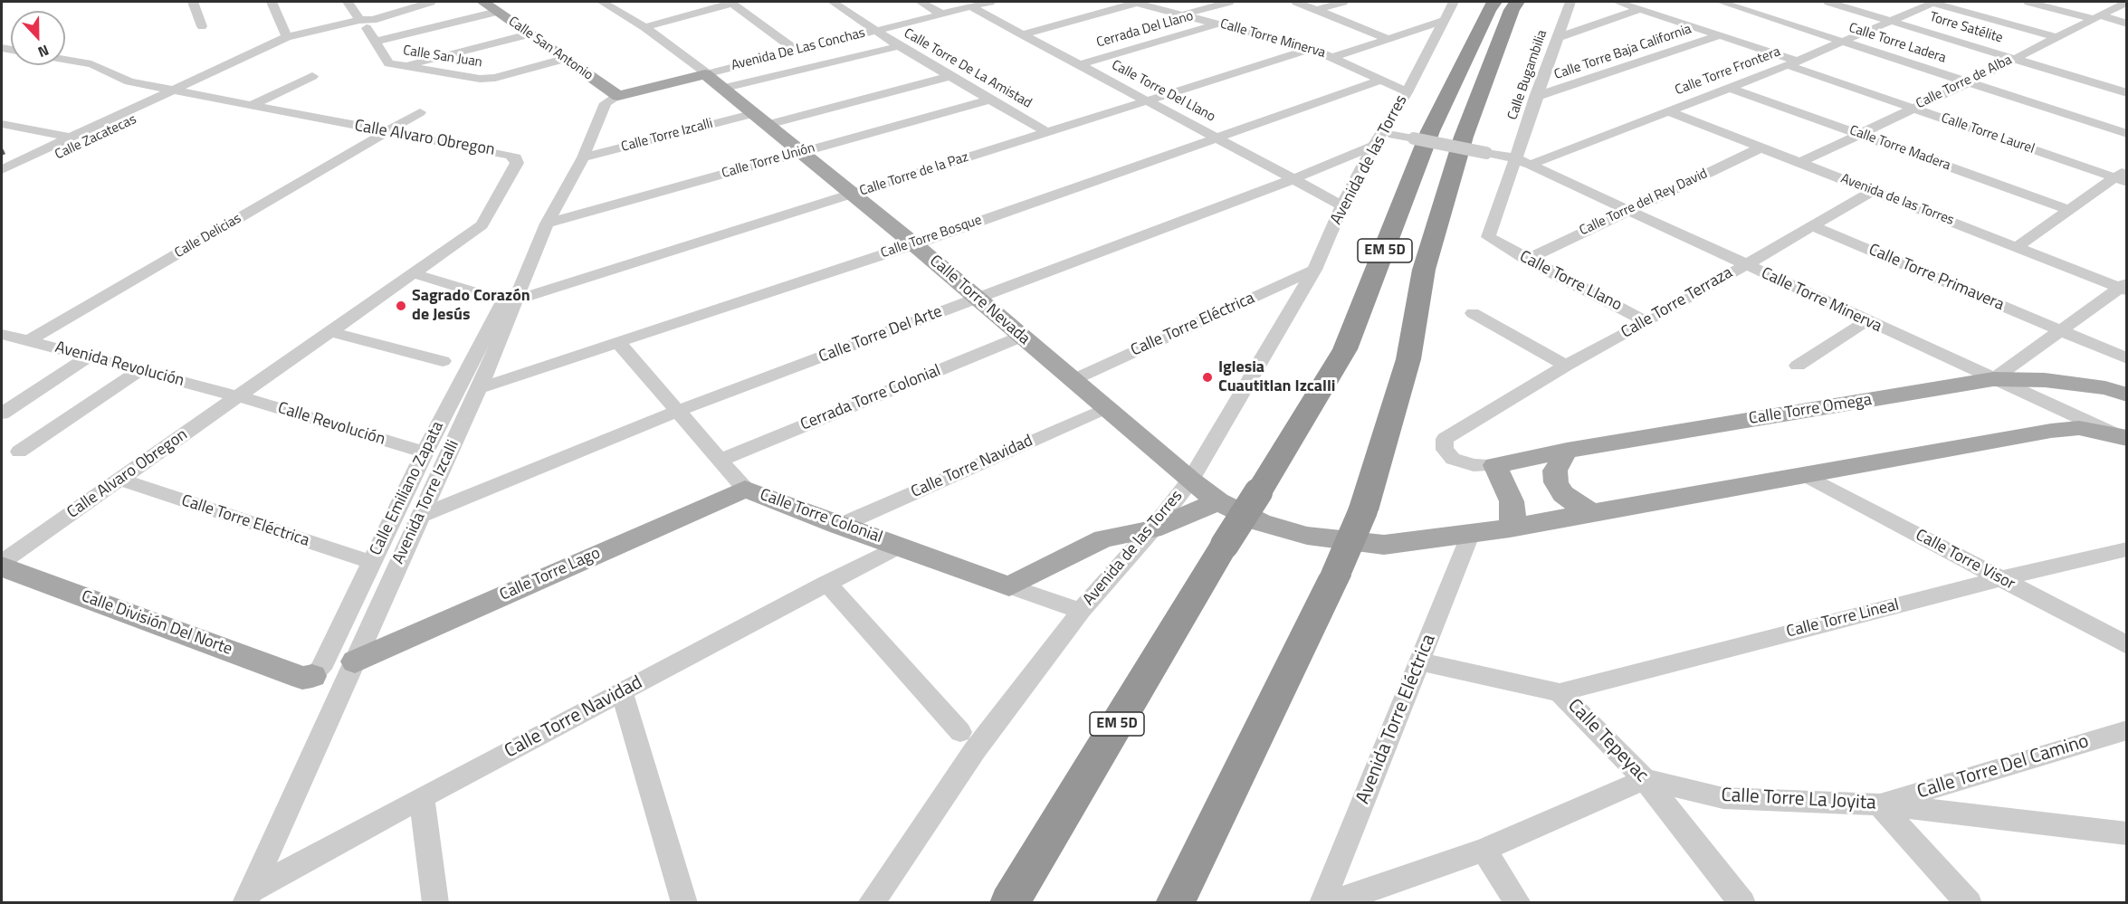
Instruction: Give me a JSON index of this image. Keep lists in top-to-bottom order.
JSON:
{
  "streets": {
    "highway": ["EM 5D"],
    "main road": [
      "Calle San Antonio",
      "Avenida De Las Conchas",
      "Calle Torre Nevada",
      "Calle Torre Omega",
      "Calle Torre Colonial",
      "Calle Torre Lago",
      "Calle División Del Norte"
    ],
    "street": [
      "Torre Satélite",
      "Cerrada Del Llano",
      "Calle Torre Minerva",
      "Calle Torre Ladera",
      "Calle Torre Baja California",
      "Calle San Juan",
      "Calle Torre De La Amistad",
      "Calle Torre Frontera",
      "Calle Bugambilia",
      "Calle Torre de Alba",
      "Calle Torre Del Llano",
      "Calle Torre Laurel",
      "Calle Torre Izcalli",
      "Calle Zacatecas",
      "Calle Alvaro Obregon",
      "Calle Torre Madera",
      "Avenida de las Torres",
      "Calle Torre Unión",
      "Calle Torre de la Paz",
      "Calle Torre del Rey David",
      "Calle Delicias",
      "Calle Torre Bosque",
      "Calle Torre Primavera",
      "Calle Torre Llano",
      "Calle Torre Terraza",
      "Calle Torre Eléctrica",
      "Calle Torre Del Arte",
      "Avenida Revolución",
      "Cerrada Torre Colonial",
      "Calle Revolución",
      "Calle Torre Navidad",
      "Calle Emiliano Zapata",
      "Avenida Torre Izcalli",
      "Calle Torre Visor",
      "Calle Torre Lineal",
      "Avenida Torre Eléctrica",
      "Calle Tepeyac",
      "Calle Torre Del Camino",
      "Calle Torre La Joyita"
    ]
  },
  "crossings": [
    ["Torre Satélite", "Calle Torre Frontera"],
    ["Torre Satélite", "Calle Torre de Alba"],
    ["Cerrada Del Llano", "Calle Torre Minerva"],
    ["Cerrada Del Llano", "Calle Torre Del Llano"],
    ["Calle Torre Minerva", "Calle Torre Frontera"],
    ["Calle Torre Minerva", "Calle Bugambilia"],
    ["Calle Torre Minerva", "Avenida de las Torres"],
    ["Calle Torre Minerva", "Calle Torre de la Paz"],
    ["Calle Torre Minerva", "Calle Torre del Rey David"],
    ["Calle Torre Minerva", "Calle Torre Bosque"],
    ["Calle Torre Minerva", "Calle Torre Llano"],
    ["Calle Torre Minerva", "Calle Torre Terraza"],
    ["Calle Torre Minerva", "Calle Torre Omega"],
    ["Calle Torre Ladera", "Calle Torre Frontera"],
    ["Calle Torre Ladera", "Calle Torre de Alba"],
    ["Calle San Antonio", "Avenida De Las Conchas"],
    ["Calle San Antonio", "Calle San Juan"],
    ["Calle San Antonio", "Avenida Torre Izcalli"],
    ["Avenida De Las Conchas", "Calle Torre De La Amistad"],
    ["Avenida De Las Conchas", "Calle Torre Del Llano"],
    ["Avenida De Las Conchas", "Calle Torre Nevada"],
    ["Avenida De Las Conchas", "Avenida Torre Izcalli"],
    ["Calle Torre Baja California", "Calle Bugambilia"],
    ["Calle Torre Baja California", "Calle Torre Laurel"],
    ["Calle Torre De La Amistad", "Calle Torre Unión"],
    ["Calle Torre De La Amistad", "Calle Torre de la Paz"],
    ["Calle Torre Frontera", "Calle Bugambilia"],
    ["Calle Torre Frontera", "Calle Torre Laurel"],
    ["Calle Torre Frontera", "Calle Torre Madera"],
    ["Calle Torre Frontera", "Avenida de las Torres"],
    ["Calle Torre Frontera", "Calle Torre Llano"],
    ["Calle Bugambilia", "Calle Torre Llano"],
    ["Calle Torre de Alba", "Calle Torre Laurel"],
    ["Calle Torre de Alba", "Calle Torre Madera"],
    ["Calle Torre de Alba", "Avenida de las Torres"],
    ["Calle Torre Del Llano", "Avenida de las Torres"],
    ["Calle Torre Del Llano", "Calle Torre de la Paz"],
    ["Calle Torre Del Llano", "Calle Torre Bosque"],
    ["Calle Torre Del Llano", "Calle Torre Del Arte"],
    ["Calle Torre Izcalli", "Calle Torre Nevada"],
    ["Calle Torre Izcalli", "Avenida Torre Izcalli"],
    ["Calle Zacatecas", "Calle Alvaro Obregon"],
    ["Calle Alvaro Obregon", "Calle Delicias"],
    ["Calle Alvaro Obregon", "Calle Torre Eléctrica"],
    ["Calle Alvaro Obregon", "Avenida Revolución"],
    ["Calle Alvaro Obregon", "Calle Revolución"],
    ["Avenida de las Torres", "Calle Torre del Rey David"],
    ["Avenida de las Torres", "Calle Torre Nevada"],
    ["Avenida de las Torres", "Calle Torre Terraza"],
    ["Avenida de las Torres", "Calle Torre Eléctrica"],
    ["Avenida de las Torres", "Calle Torre Del Arte"],
    ["Avenida de las Torres", "Calle Torre Colonial"],
    ["Calle Torre Unión", "Calle Torre Nevada"],
    ["Calle Torre Unión", "Avenida Torre Izcalli"],
    ["Calle Torre de la Paz", "Calle Torre Nevada"],
    ["Calle Torre de la Paz", "Calle Emiliano Zapata"],
    ["Calle Torre de la Paz", "Avenida Torre Izcalli"],
    ["Calle Torre del Rey David", "Calle Torre Llano"],
    ["Calle Delicias", "Avenida Revolución"],
    ["Calle Torre Bosque", "Calle Torre Nevada"],
    ["Calle Torre Bosque", "Avenida Torre Izcalli"],
    ["Calle Torre Bosque", "Calle Torre Colonial"],
    ["Calle Torre Primavera", "Calle Torre Terraza"],
    ["Calle Torre Llano", "Calle Torre Terraza"],
    ["Calle Torre Nevada", "Calle Torre Eléctrica"],
    ["Calle Torre Nevada", "Calle Torre Del Arte"],
    ["Calle Torre Nevada", "Cerrada Torre Colonial"],
    ["Calle Torre Nevada", "Calle Torre Navidad"],
    ["Calle Torre Nevada", "Avenida Torre Eléctrica"],
    ["Calle Torre Terraza", "Calle Torre Omega"],
    ["Calle Torre Eléctrica", "Calle Emiliano Zapata"],
    ["Calle Torre Del Arte", "Avenida Torre Izcalli"],
    ["Calle Torre Del Arte", "Calle Torre Colonial"],
    ["Avenida Revolución", "Calle Revolución"],
    ["Cerrada Torre Colonial", "Calle Torre Colonial"],
    ["Calle Revolución", "Calle Emiliano Zapata"],
    ["Calle Torre Navidad", "Avenida Torre Izcalli"],
    ["Calle Torre Navidad", "Calle Torre Colonial"],
    ["Calle Emiliano Zapata", "Avenida Torre Izcalli"],
    ["Calle Emiliano Zapata", "Calle División Del Norte"],
    ["Avenida Torre Izcalli", "Calle Torre Lago"],
    ["Calle Torre Colonial", "Calle Torre Lago"],
    ["Calle Torre Visor", "Calle Torre Lineal"],
    ["Calle Torre Lineal", "Calle Tepeyac"],
    ["Avenida Torre Eléctrica", "Calle Tepeyac"],
    ["Calle Tepeyac", "Calle Torre La Joyita"],
    ["Calle Torre Del Camino", "Calle Torre La Joyita"]
  ],
  "places": ["Sagrado Corazón de Jesús", "Iglesia Cuautitlan Izcalli"],
  "north": "bottom"
}
